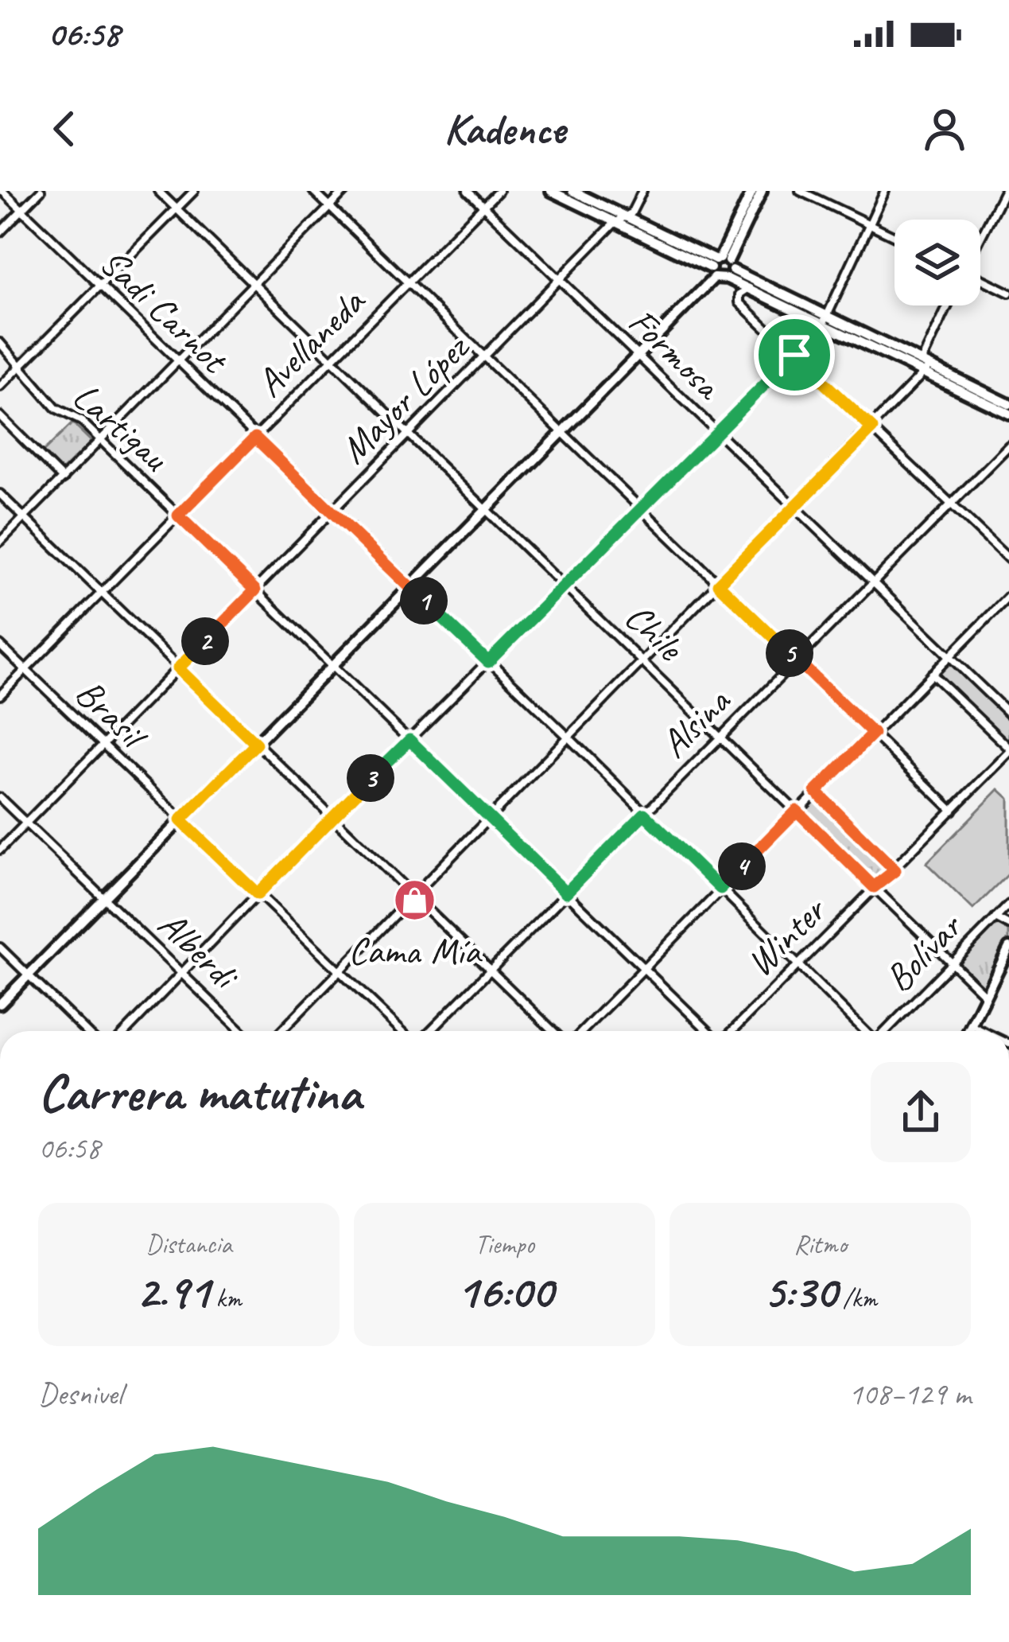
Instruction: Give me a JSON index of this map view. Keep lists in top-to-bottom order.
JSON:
{
  "streets": {
    "street": [
      "Sadi Carnot",
      "Avellaneda",
      "Formosa",
      "Mayor López",
      "Lartigau",
      "Chile",
      "Brasil",
      "Alsina",
      "Winter",
      "Alberdi",
      "Bolívar"
    ]
  },
  "crossings": [
    ["Sadi Carnot", "Avellaneda"],
    ["Sadi Carnot", "Mayor López"],
    ["Sadi Carnot", "Alsina"],
    ["Sadi Carnot", "Winter"],
    ["Avellaneda", "Formosa"],
    ["Avellaneda", "Lartigau"],
    ["Avellaneda", "Chile"],
    ["Avellaneda", "Brasil"],
    ["Formosa", "Mayor López"],
    ["Formosa", "Alsina"],
    ["Mayor López", "Lartigau"],
    ["Mayor López", "Chile"],
    ["Mayor López", "Brasil"],
    ["Mayor López", "Alberdi"],
    ["Lartigau", "Alsina"],
    ["Chile", "Alsina"],
    ["Chile", "Winter"],
    ["Chile", "Bolívar"]
  ],
  "places": {
    "shop": ["Cama Mía"]
  },
  "page": {
    "status": "06:58",
    "header": "Kadence",
    "pins": [
      "1",
      "2",
      "5",
      "3",
      "4"
    ],
    "heading": ["Carrera matutina", "06:58"],
    "stats": [
      ["Distancia", "2.91 km"],
      ["Tiempo", "16:00"],
      ["Ritmo", "5:30 /km"]
    ],
    "chart": ["Desnivel", "108–129 m"]
  }
}
